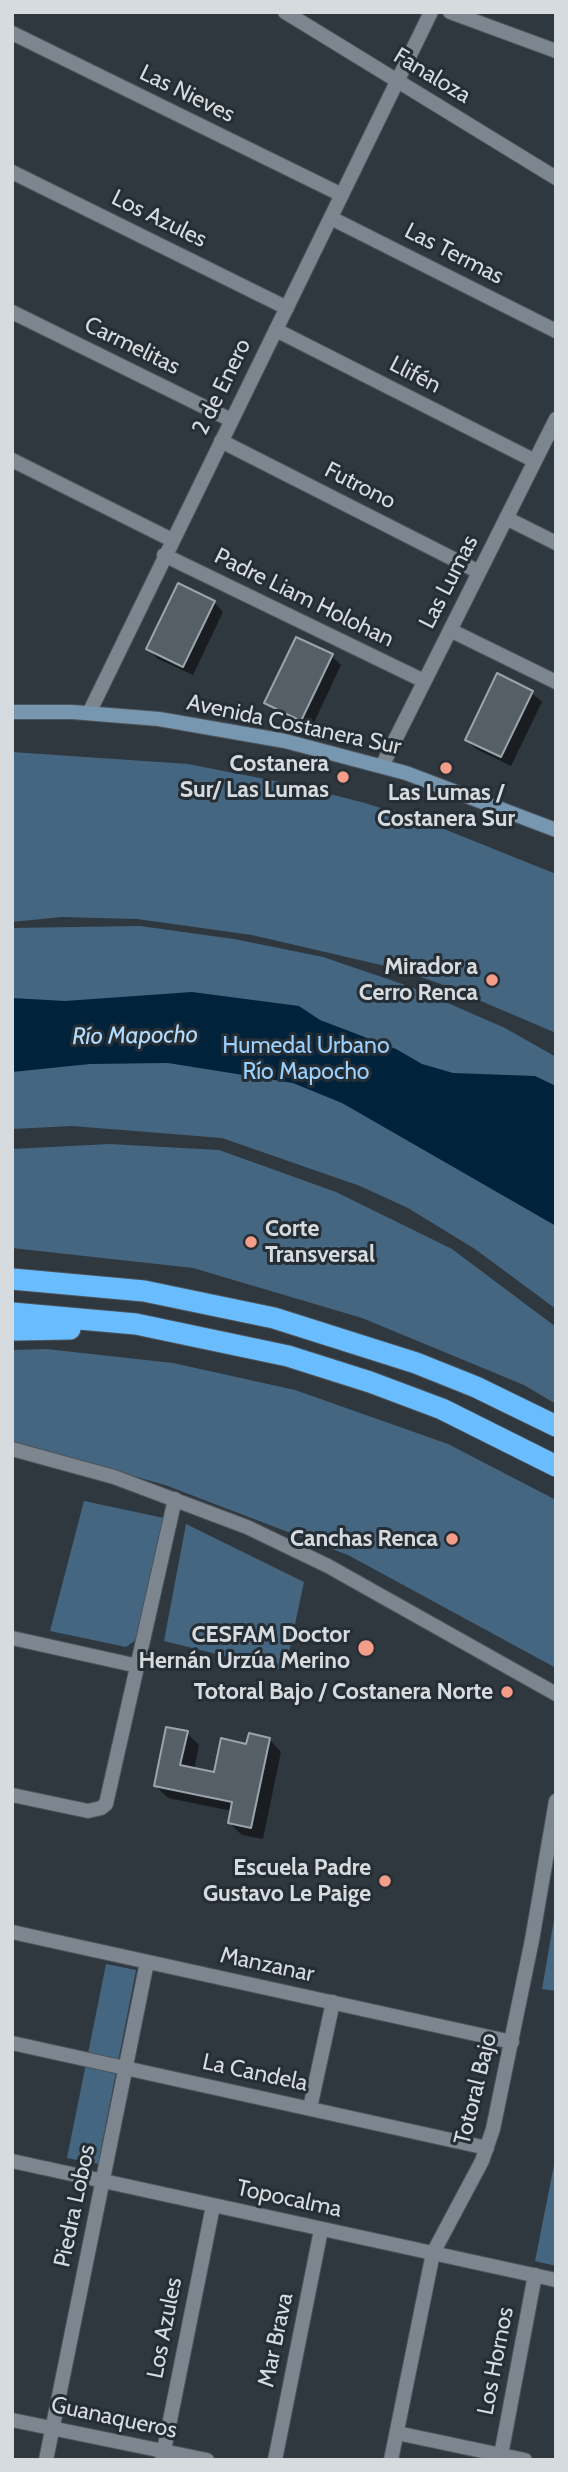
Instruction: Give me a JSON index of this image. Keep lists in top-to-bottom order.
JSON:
{
  "streets": {
    "main road": ["Avenida Costanera Sur"],
    "street": [
      "Fanaloza",
      "Las Nieves",
      "Los Azules",
      "Las Termas",
      "Carmelitas",
      "Llifén",
      "2 de Enero",
      "Futrono",
      "Las Lumas",
      "Padre Liam Holohan",
      "Manzanar",
      "La Candela",
      "Totoral Bajo",
      "Topocalma",
      "Piedra Lobos",
      "Mar Brava",
      "Los Hornos",
      "Guanaqueros"
    ]
  },
  "crossings": [
    ["Fanaloza", "2 de Enero"],
    ["Las Nieves", "2 de Enero"],
    ["Los Azules", "2 de Enero"],
    ["Los Azules", "Topocalma"],
    ["Los Azules", "Guanaqueros"],
    ["Las Termas", "2 de Enero"],
    ["Carmelitas", "2 de Enero"],
    ["Llifén", "2 de Enero"],
    ["Llifén", "Las Lumas"],
    ["2 de Enero", "Futrono"],
    ["2 de Enero", "Padre Liam Holohan"],
    ["2 de Enero", "Avenida Costanera Sur"],
    ["Futrono", "Las Lumas"],
    ["Las Lumas", "Padre Liam Holohan"],
    ["Las Lumas", "Avenida Costanera Sur"],
    ["Manzanar", "Totoral Bajo"],
    ["Manzanar", "Piedra Lobos"],
    ["La Candela", "Totoral Bajo"],
    ["La Candela", "Piedra Lobos"],
    ["Totoral Bajo", "Topocalma"],
    ["Topocalma", "Piedra Lobos"],
    ["Topocalma", "Mar Brava"],
    ["Topocalma", "Los Hornos"],
    ["Piedra Lobos", "Guanaqueros"]
  ],
  "water": ["Río Mapocho"],
  "parks": ["Humedal Urbano Río Mapocho"],
  "places": [
    "Las Lumas / Costanera Sur",
    "Costanera Sur/ Las Lumas",
    "Mirador a Cerro Renca",
    "Corte Transversal",
    "Canchas Renca",
    "CESFAM Doctor Hernán Urzúa Merino",
    "Totoral Bajo / Costanera Norte",
    "Escuela Padre Gustavo Le Paige"
  ]
}
